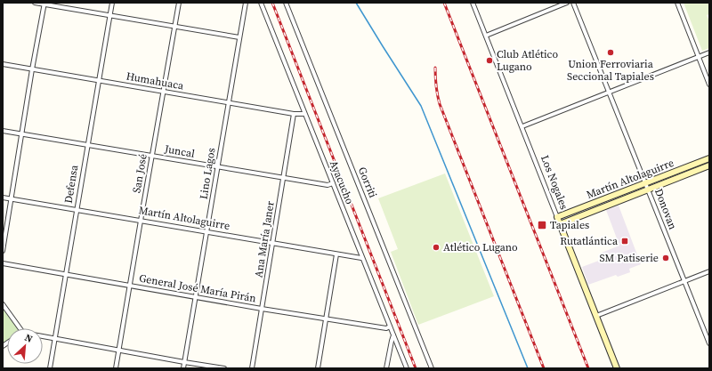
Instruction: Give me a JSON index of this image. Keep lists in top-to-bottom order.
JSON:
{
  "streets": {
    "street": [
      "Humahuaca",
      "Juncal",
      "San José",
      "Lino Lagos",
      "Martín Altolaguirre",
      "Ayacucho",
      "Gorriti",
      "Los Nogales",
      "Defensa",
      "Donovan",
      "Ana María Janer",
      "General José María Pirán"
    ]
  },
  "crossings": [
    ["Humahuaca", "San José"],
    ["Humahuaca", "Lino Lagos"],
    ["Humahuaca", "Ayacucho"],
    ["Humahuaca", "Defensa"],
    ["Humahuaca", "Ana María Janer"],
    ["Juncal", "San José"],
    ["Juncal", "Lino Lagos"],
    ["Juncal", "Ayacucho"],
    ["Juncal", "Defensa"],
    ["Juncal", "Ana María Janer"],
    ["San José", "Martín Altolaguirre"],
    ["San José", "General José María Pirán"],
    ["Lino Lagos", "Martín Altolaguirre"],
    ["Lino Lagos", "General José María Pirán"],
    ["Martín Altolaguirre", "Ayacucho"],
    ["Martín Altolaguirre", "Los Nogales"],
    ["Martín Altolaguirre", "Defensa"],
    ["Martín Altolaguirre", "Donovan"],
    ["Martín Altolaguirre", "Ana María Janer"],
    ["Ayacucho", "General José María Pirán"],
    ["Defensa", "General José María Pirán"],
    ["Ana María Janer", "General José María Pirán"]
  ],
  "places": {
    "other": [
      "Union Ferroviaria Seccional Tapiales",
      "Club Atlético Lugano",
      "Atlético Lugano",
      "SM Patiserie"
    ],
    "transit": ["Tapiales", "Rutatlántica"]
  },
  "north": "top right"
}
